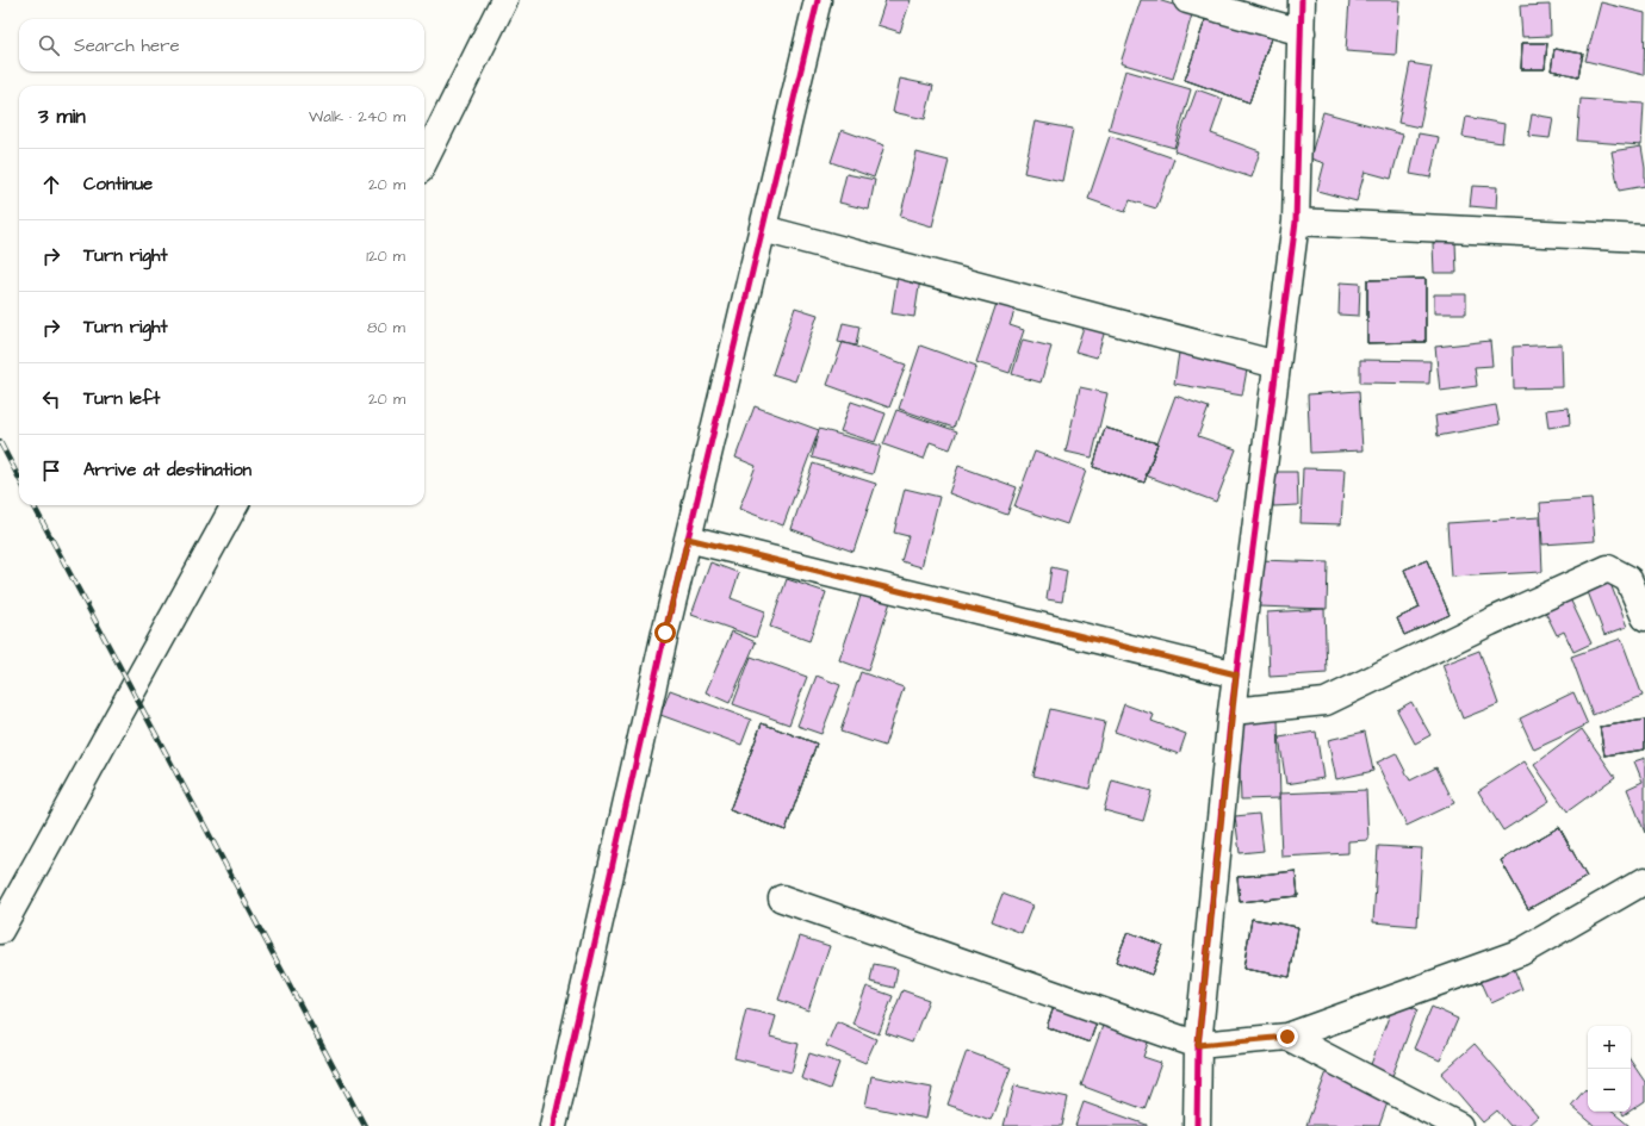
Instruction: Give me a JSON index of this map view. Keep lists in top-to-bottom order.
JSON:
{
  "page": {
    "search": "Search here",
    "heading": ["3 min", "Walk · 240 m"],
    "list": [
      ["Continue", "20 m"],
      ["Turn right", "120 m"],
      ["Turn right", "80 m"],
      ["Turn left", "20 m"],
      "Arrive at destination"
    ],
    "map_buttons": ["+", "−"]
  }
}
